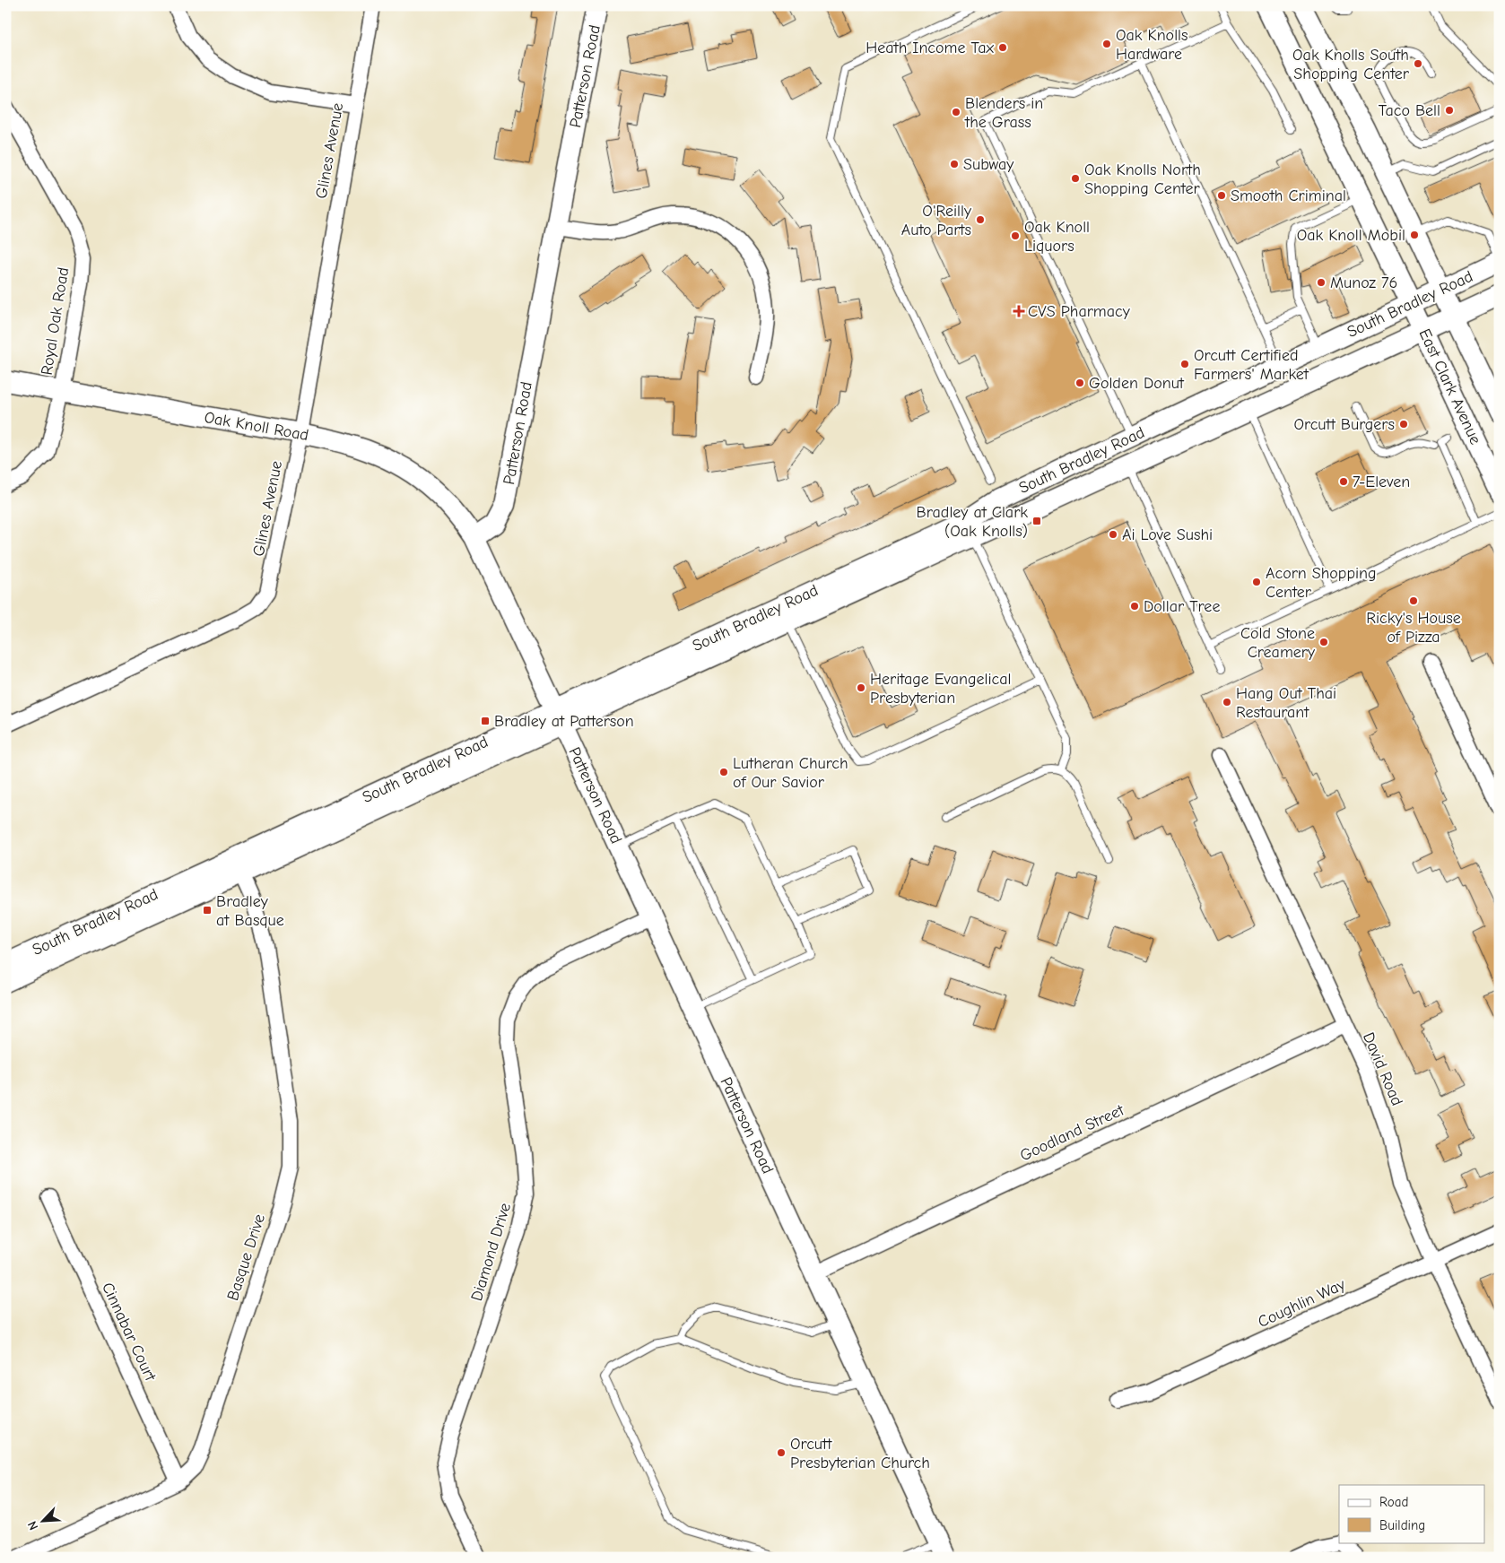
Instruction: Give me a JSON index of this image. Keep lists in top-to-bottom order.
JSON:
{
  "streets": {
    "main road": [
      "Patterson Road",
      "South Bradley Road",
      "East Clark Avenue",
      "Oak Knoll Road"
    ],
    "street": [
      "Glines Avenue",
      "Royal Oak Road",
      "David Road",
      "Goodland Street",
      "Diamond Drive",
      "Basque Drive",
      "Coughlin Way",
      "Cinnabar Court"
    ]
  },
  "crossings": [
    ["Patterson Road", "South Bradley Road"],
    ["Patterson Road", "Oak Knoll Road"],
    ["Patterson Road", "Goodland Street"],
    ["Patterson Road", "Diamond Drive"],
    ["Glines Avenue", "Oak Knoll Road"],
    ["South Bradley Road", "East Clark Avenue"],
    ["South Bradley Road", "Basque Drive"],
    ["Royal Oak Road", "Oak Knoll Road"],
    ["David Road", "Goodland Street"],
    ["David Road", "Coughlin Way"],
    ["Basque Drive", "Cinnabar Court"]
  ],
  "places": {
    "other": [
      "Oak Knolls Hardware",
      "Heath Income Tax",
      "Oak Knolls South Shopping Center",
      "Taco Bell",
      "Blenders in the Grass",
      "Subway",
      "Oak Knolls North Shopping Center",
      "Smooth Criminal",
      "O'Reilly Auto Parts",
      "Oak Knoll Mobil",
      "Oak Knoll Liquors",
      "Munoz 76",
      "Orcutt Certified Farmers' Market",
      "Golden Donut",
      "Orcutt Burgers",
      "7-Eleven",
      "Ai Love Sushi",
      "Acorn Shopping Center",
      "Ricky's House of Pizza",
      "Dollar Tree",
      "Cold Stone Creamery",
      "Heritage Evangelical Presbyterian",
      "Hang Out Thai Restaurant",
      "Lutheran Church of Our Savior",
      "Orcutt Presbyterian Church"
    ],
    "health": ["CVS Pharmacy"],
    "transit": ["Bradley at Clark (Oak Knolls)", "Bradley at Patterson", "Bradley at Basque"]
  },
  "legend": ["Road", "Building"],
  "north": "bottom left"
}
